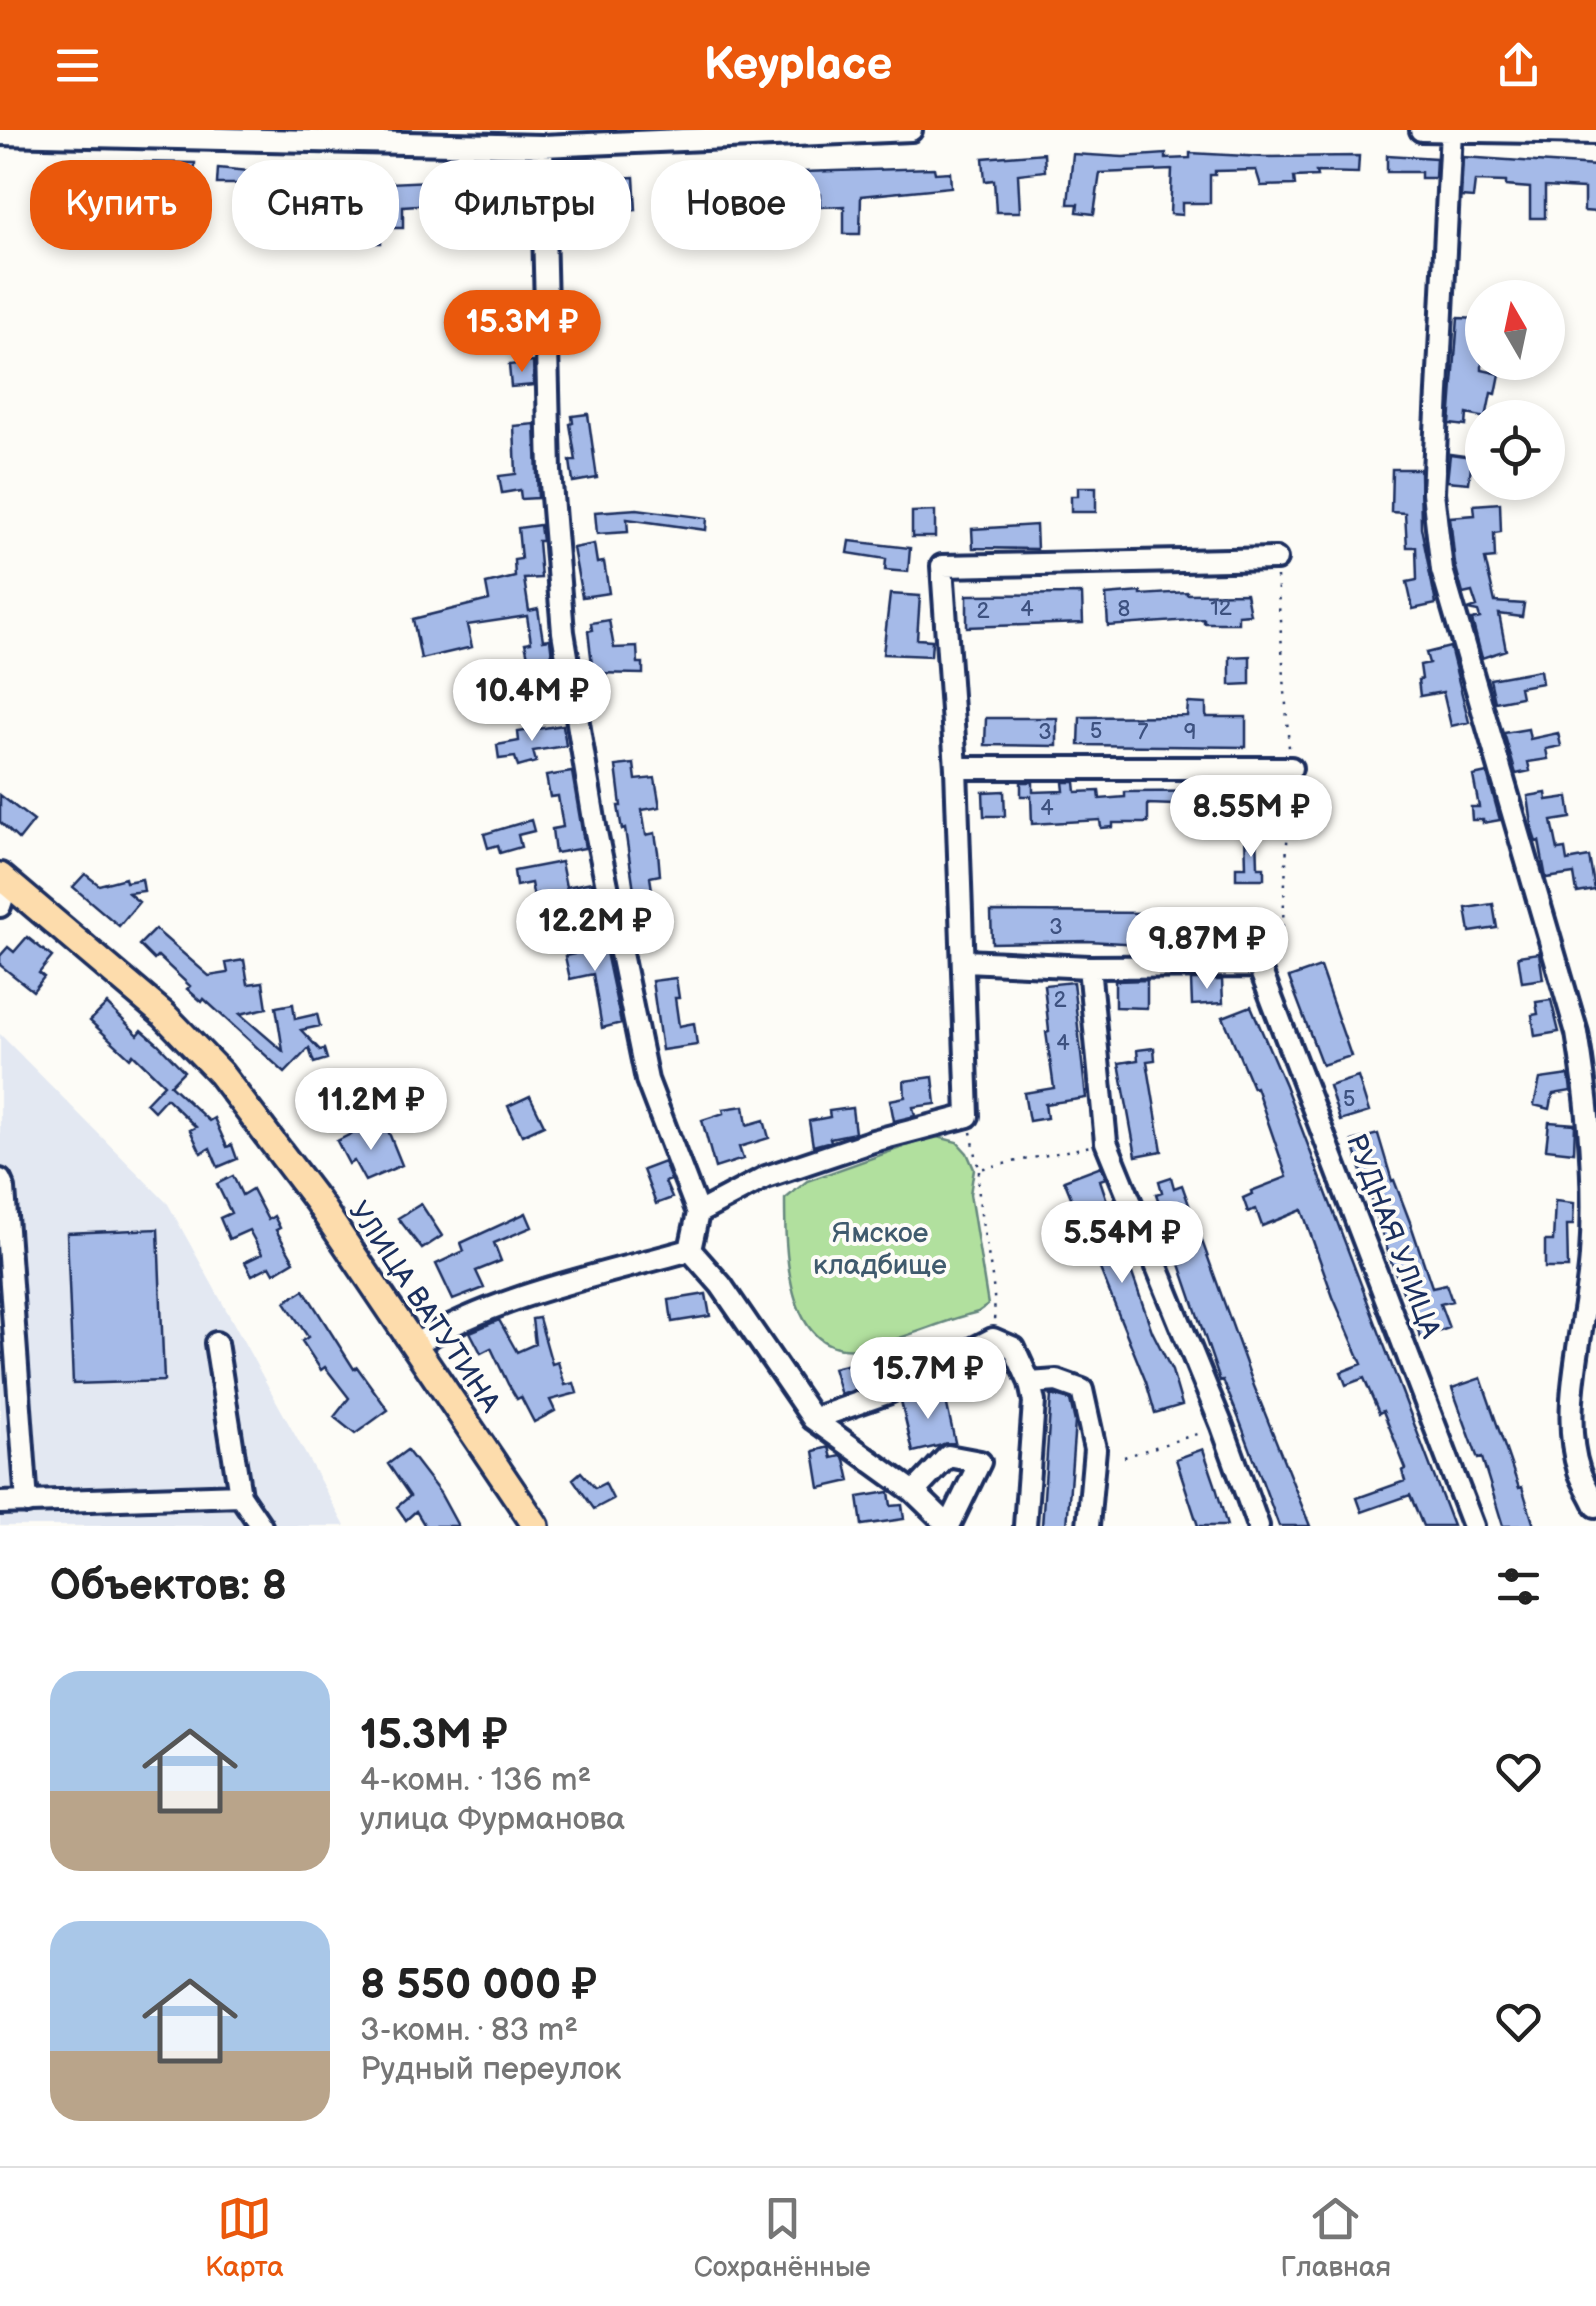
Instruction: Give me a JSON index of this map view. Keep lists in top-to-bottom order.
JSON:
{
  "streets": {
    "main road": ["УЛИЦА ВАТУТИНА"],
    "street": ["РУДНАЯ УЛИЦА"]
  },
  "parks": ["Ямское кладбище"],
  "house_numbers": [
    "12",
    "4",
    "8",
    "2",
    "5",
    "3",
    "7",
    "9",
    "4",
    "3",
    "2",
    "4",
    "5"
  ],
  "north": "top",
  "page": {
    "header": "Keyplace",
    "chip": [
      "Купить",
      "Снять",
      "Фильтры",
      "Новое"
    ],
    "price": [
      "15.3M ₽",
      "10.4M ₽",
      "8.55M ₽",
      "12.2M ₽",
      "9.87M ₽",
      "11.2M ₽",
      "5.54M ₽",
      "15.7M ₽"
    ],
    "heading": "Объектов: 8",
    "list": [
      {
        "name": "15.3M ₽",
        "note": "4-комн. · 136 m² · улица Фурманова"
      },
      {
        "name": "8 550 000 ₽",
        "note": "3-комн. · 83 m² · Рудный переулок"
      }
    ],
    "tabs": ["Карта", "Сохранённые", "Главная"]
  }
}
